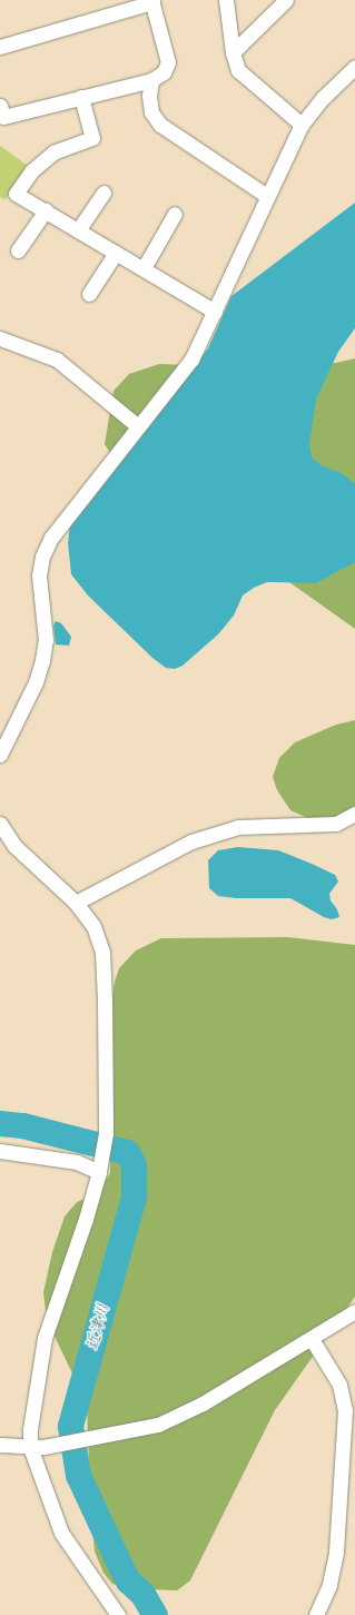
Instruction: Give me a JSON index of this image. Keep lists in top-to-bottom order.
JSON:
{
  "water": ["近津川"]
}
